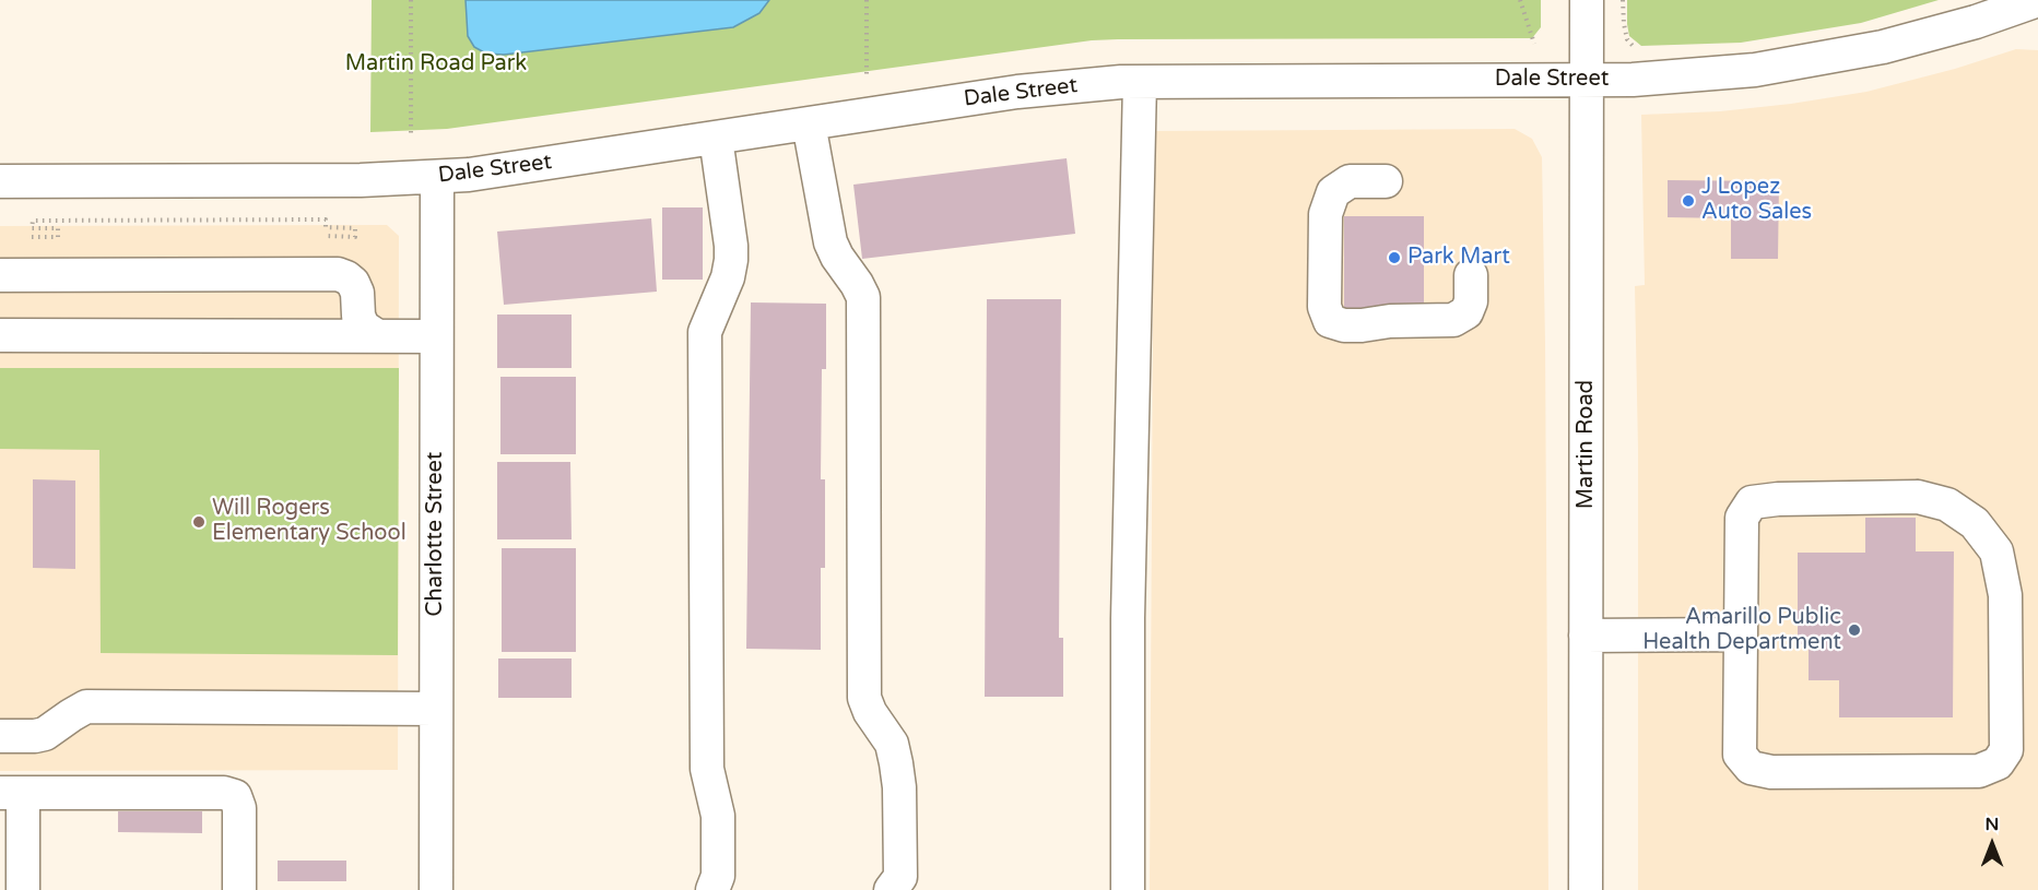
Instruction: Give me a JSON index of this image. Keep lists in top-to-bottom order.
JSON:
{
  "streets": {
    "street": ["Dale Street", "Martin Road", "Charlotte Street"]
  },
  "crossings": [
    ["Dale Street", "Martin Road"],
    ["Dale Street", "Charlotte Street"]
  ],
  "parks": ["Martin Road Park"],
  "places": [
    "J Lopez Auto Sales",
    "Park Mart",
    "Will Rogers Elementary School",
    "Amarillo Public Health Department"
  ],
  "north": "top"
}
